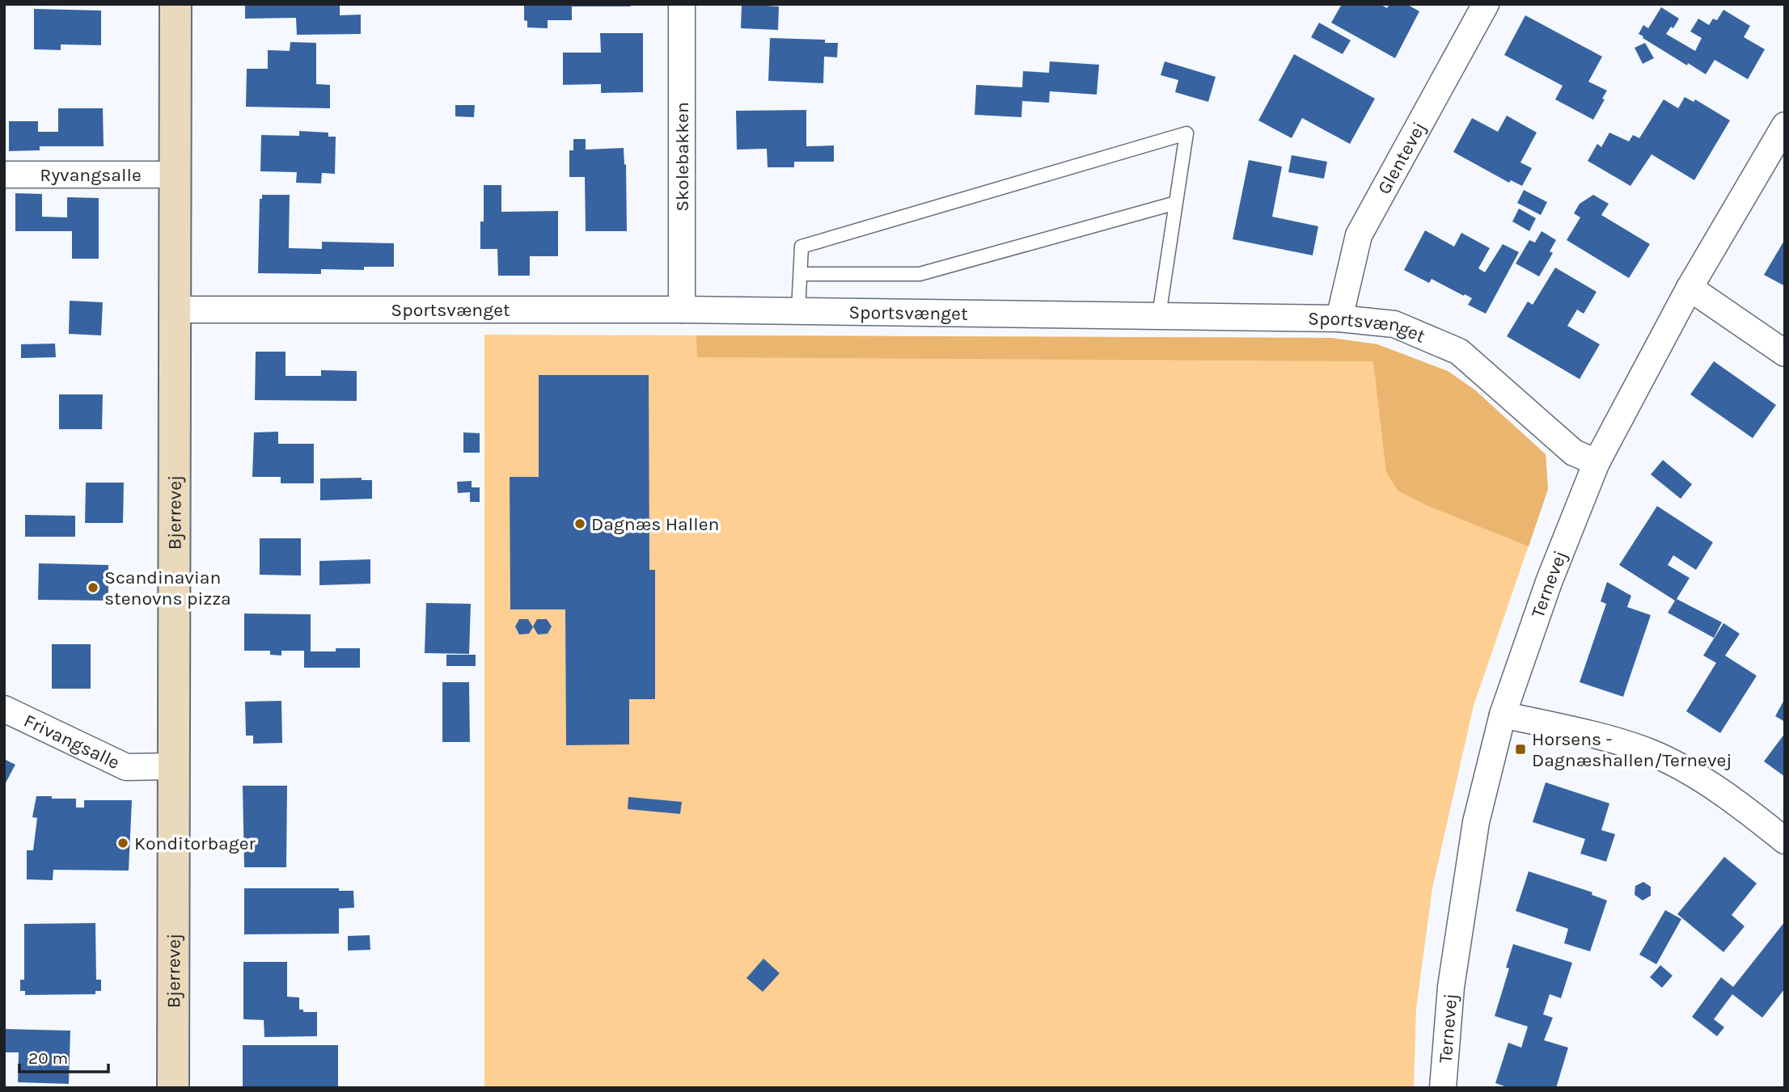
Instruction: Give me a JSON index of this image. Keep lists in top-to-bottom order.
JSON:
{
  "streets": {
    "street": [
      "Skolebakken",
      "Glentevej",
      "Ryvangsalle",
      "Sportsvænget",
      "Bjerrevej",
      "Ternevej",
      "Frivangsalle"
    ]
  },
  "crossings": [
    ["Skolebakken", "Sportsvænget"],
    ["Glentevej", "Sportsvænget"],
    ["Ryvangsalle", "Bjerrevej"],
    ["Sportsvænget", "Bjerrevej"],
    ["Sportsvænget", "Ternevej"],
    ["Bjerrevej", "Frivangsalle"]
  ],
  "places": {
    "other": ["Dagnæs Hallen", "Scandinavian stenovns pizza", "Konditorbager"],
    "transit": ["Horsens - Dagnæshallen/Ternevej"]
  },
  "scale_bar": "20 m"
}
